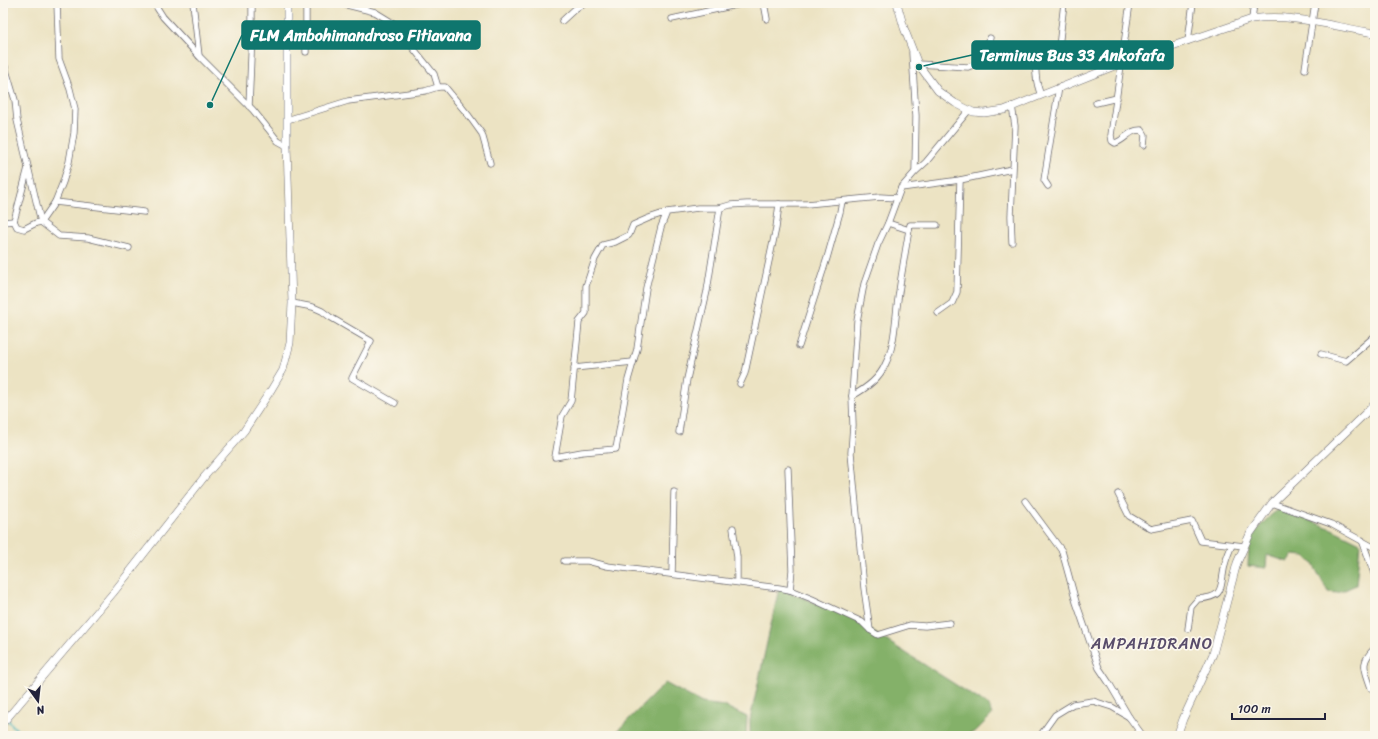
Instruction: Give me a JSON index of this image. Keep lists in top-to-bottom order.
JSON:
{
  "districts": ["AMPAHIDRANO"],
  "places": ["Terminus Bus 33 Ankofafa", "FLM Ambohimandroso Fitiavana"],
  "scale_bar": "100 m",
  "north": "bottom"
}
